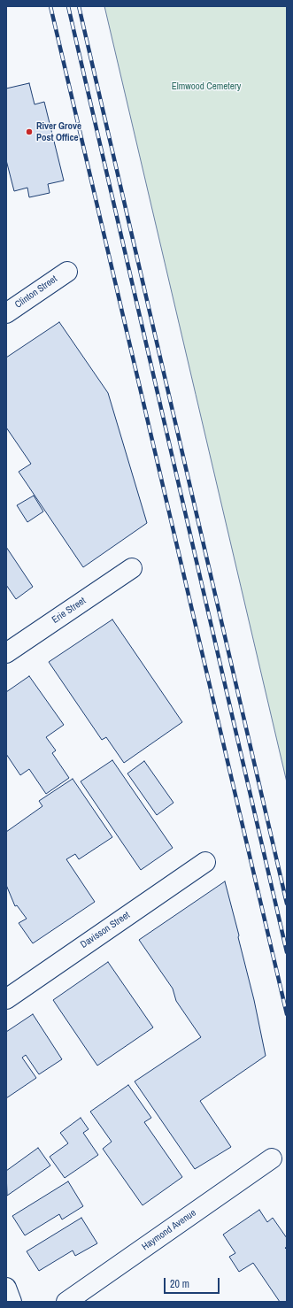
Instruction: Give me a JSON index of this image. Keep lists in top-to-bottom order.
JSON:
{
  "streets": {
    "street": [
      "Clinton Street",
      "Erie Street",
      "Davisson Street",
      "Haymond Avenue"
    ]
  },
  "parks": ["Elmwood Cemetery"],
  "places": ["River Grove Post Office"],
  "scale_bar": "20 m"
}
